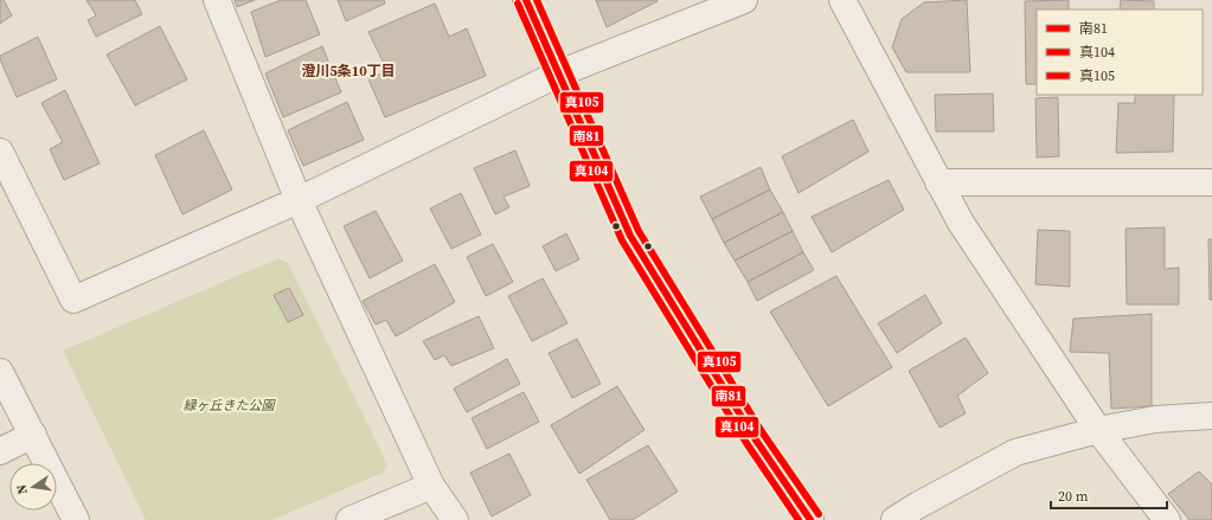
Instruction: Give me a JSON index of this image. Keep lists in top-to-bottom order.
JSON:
{
  "districts": ["澄川5条10丁目"],
  "parks": ["緑ヶ丘きた公園"],
  "lines": ["transit line 南81", "transit line 真105", "transit line 真104"],
  "legend": ["南81", "真104", "真105"],
  "scale_bar": "20 m",
  "north": "left"
}
